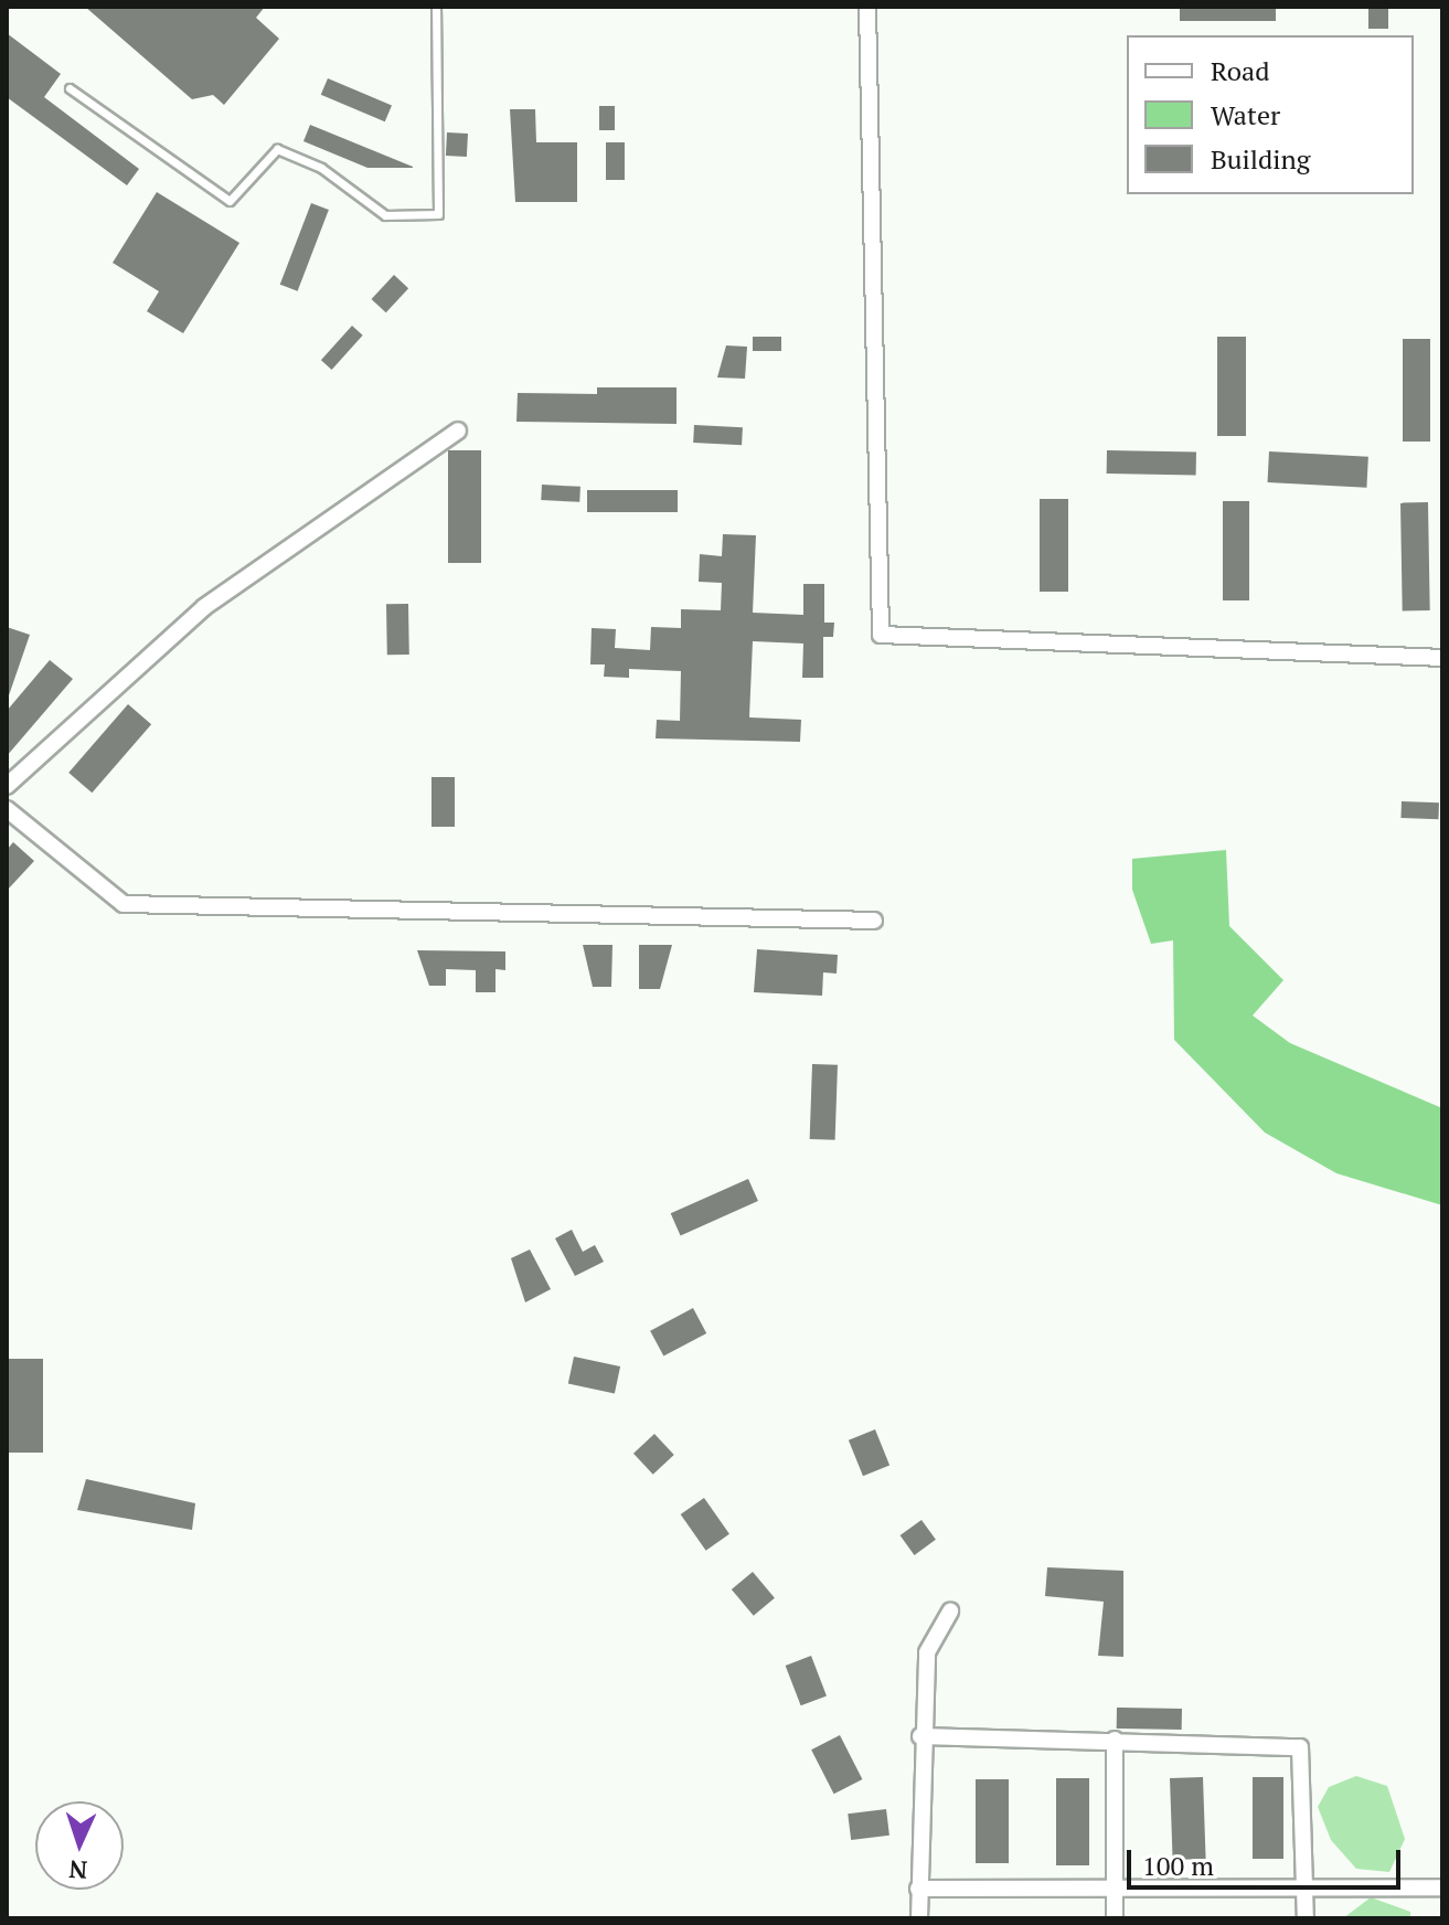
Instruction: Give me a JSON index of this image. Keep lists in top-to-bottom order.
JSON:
{
  "legend": ["Road", "Water", "Building"],
  "scale_bar": "100 m",
  "north": "bottom"
}
